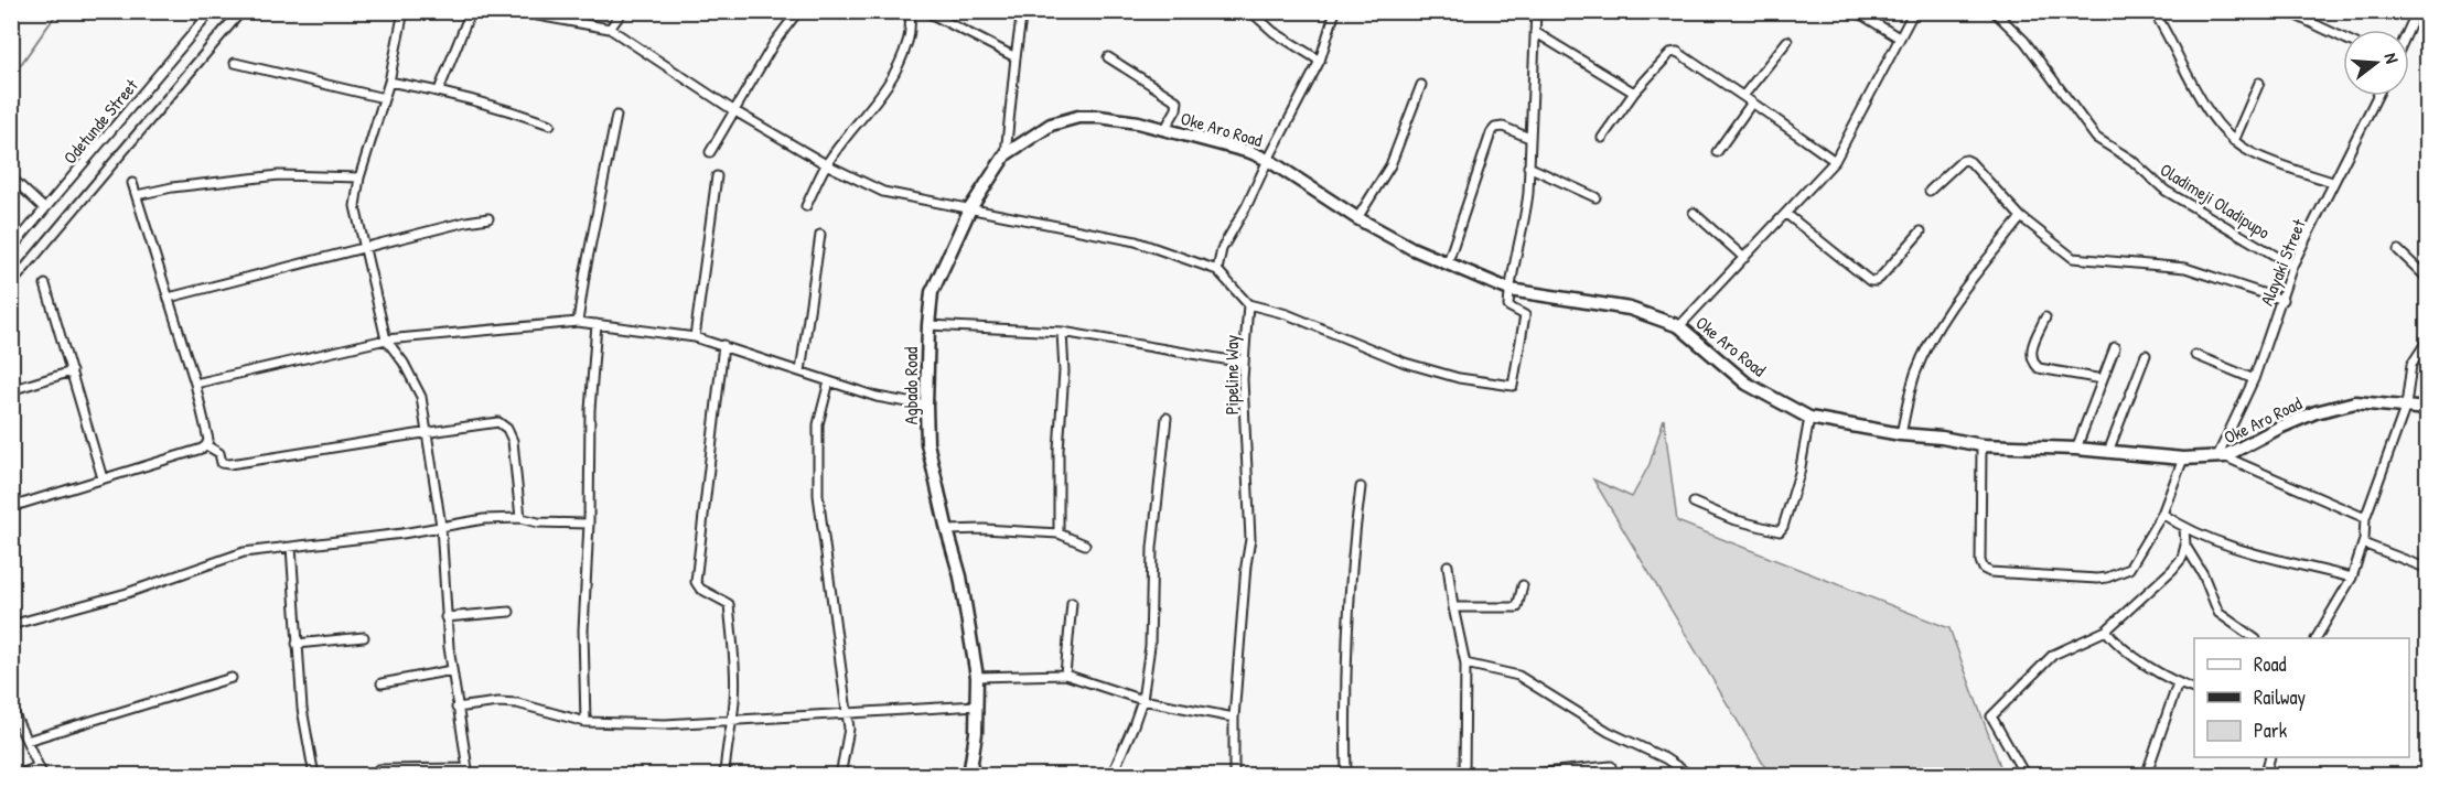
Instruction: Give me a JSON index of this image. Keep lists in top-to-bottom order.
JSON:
{
  "streets": {
    "main road": ["Oke Aro Road", "Agbado Road"],
    "street": [
      "Odetunde Street",
      "Oladimeji Oladipupo",
      "Alayaki Street",
      "Pipeline Way"
    ]
  },
  "crossings": [
    ["Oke Aro Road", "Alayaki Street"],
    ["Oke Aro Road", "Agbado Road"],
    ["Oladimeji Oladipupo", "Alayaki Street"]
  ],
  "legend": ["Road", "Railway", "Park"],
  "north": "right"
}
